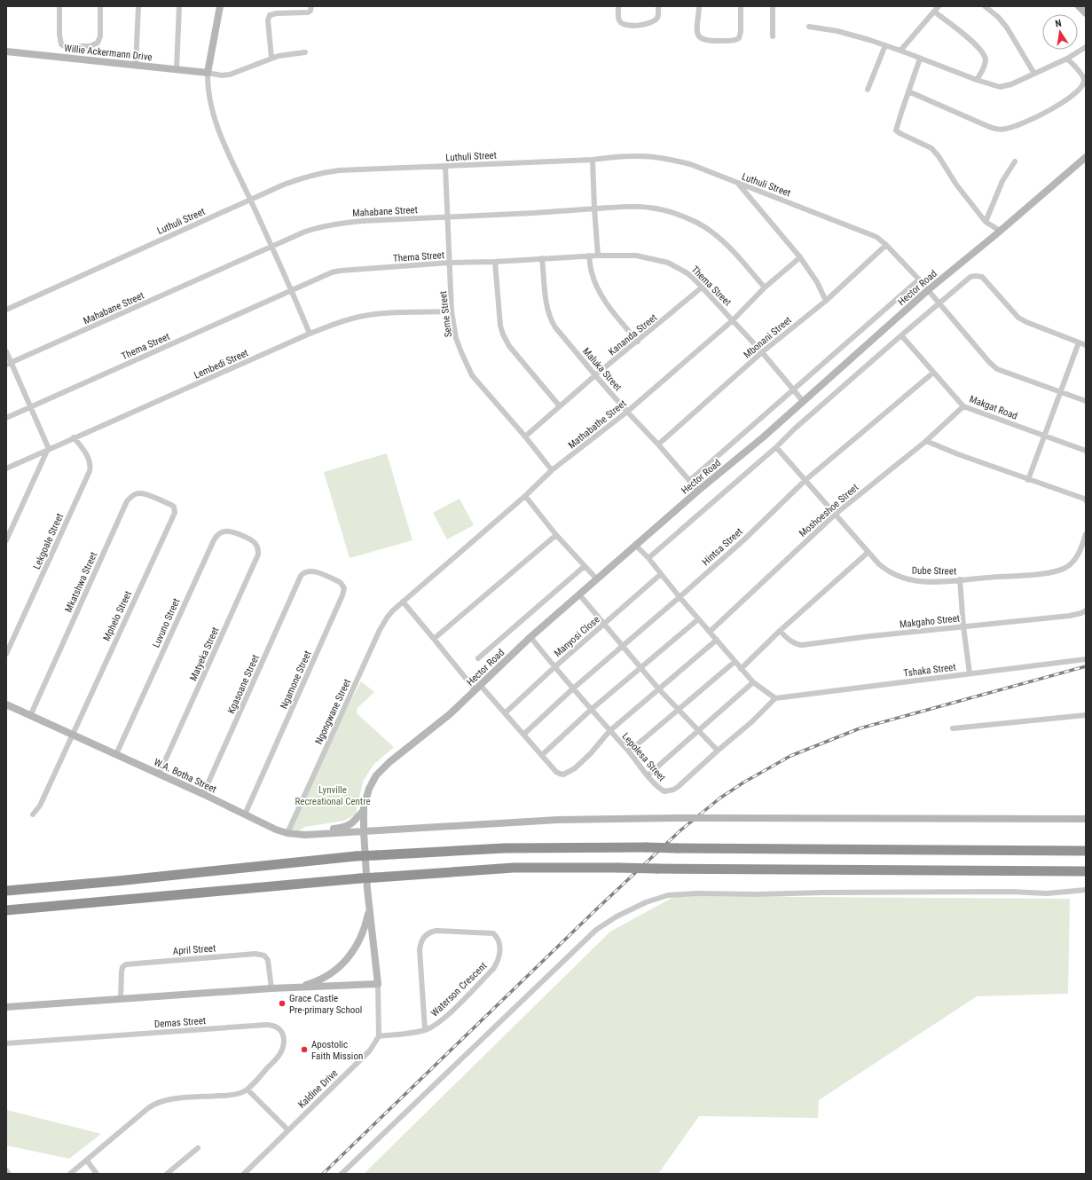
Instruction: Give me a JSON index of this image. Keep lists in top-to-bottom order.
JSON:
{
  "streets": {
    "street": [
      "Willie Ackermann Drive",
      "Luthuli Street",
      "Mahabane Street",
      "Thema Street",
      "Hector Road",
      "Seme Street",
      "Kananda Street",
      "Mbonani Street",
      "Lembedi Street",
      "Maluka Street",
      "Makgat Road",
      "Mathabathe Street",
      "Moshoeshoe Street",
      "Lekgoale Street",
      "Hintsa Street",
      "Dube Street",
      "Mkatshwa Street",
      "Mphelo Street",
      "Makgaho Street",
      "Luvuno Street",
      "Manyosi Close",
      "Matyeka Street",
      "Tshaka Street",
      "Ngamone Street",
      "Kgasoane Street",
      "Ngongwane Street",
      "Lepolesa Street",
      "W.A. Botha Street",
      "April Street",
      "Waterson Crescent",
      "Demas Street",
      "Kaldine Drive"
    ]
  },
  "crossings": [
    ["Luthuli Street", "Hector Road"],
    ["Luthuli Street", "Seme Street"],
    ["Luthuli Street", "Mbonani Street"],
    ["Mahabane Street", "Seme Street"],
    ["Mahabane Street", "Mathabathe Street"],
    ["Thema Street", "Hector Road"],
    ["Thema Street", "Seme Street"],
    ["Thema Street", "Kananda Street"],
    ["Thema Street", "Mbonani Street"],
    ["Thema Street", "Maluka Street"],
    ["Thema Street", "Mathabathe Street"],
    ["Hector Road", "Maluka Street"],
    ["Hector Road", "Lepolesa Street"],
    ["Hector Road", "W.A. Botha Street"],
    ["Seme Street", "Kananda Street"],
    ["Seme Street", "Lembedi Street"],
    ["Seme Street", "Mathabathe Street"],
    ["Kananda Street", "Maluka Street"],
    ["Mbonani Street", "Maluka Street"],
    ["Lembedi Street", "Lekgoale Street"],
    ["Maluka Street", "Mathabathe Street"],
    ["Makgat Road", "Moshoeshoe Street"],
    ["Makgat Road", "Hintsa Street"],
    ["Mathabathe Street", "Ngongwane Street"],
    ["Mathabathe Street", "Lepolesa Street"],
    ["Moshoeshoe Street", "Dube Street"],
    ["Hintsa Street", "Dube Street"],
    ["Hintsa Street", "Lepolesa Street"],
    ["Mkatshwa Street", "Mphelo Street"],
    ["Mkatshwa Street", "W.A. Botha Street"],
    ["Mphelo Street", "W.A. Botha Street"],
    ["Luvuno Street", "Matyeka Street"],
    ["Luvuno Street", "W.A. Botha Street"],
    ["Manyosi Close", "Lepolesa Street"],
    ["Matyeka Street", "W.A. Botha Street"],
    ["Tshaka Street", "Lepolesa Street"],
    ["Ngamone Street", "Kgasoane Street"],
    ["Ngamone Street", "W.A. Botha Street"],
    ["Kgasoane Street", "W.A. Botha Street"],
    ["Ngongwane Street", "Lepolesa Street"],
    ["Ngongwane Street", "W.A. Botha Street"],
    ["Waterson Crescent", "Kaldine Drive"]
  ],
  "parks": ["Lynville Recreational Centre"],
  "places": ["Grace Castle Pre-primary School", "Apostolic Faith Mission"],
  "north": "top"
}
